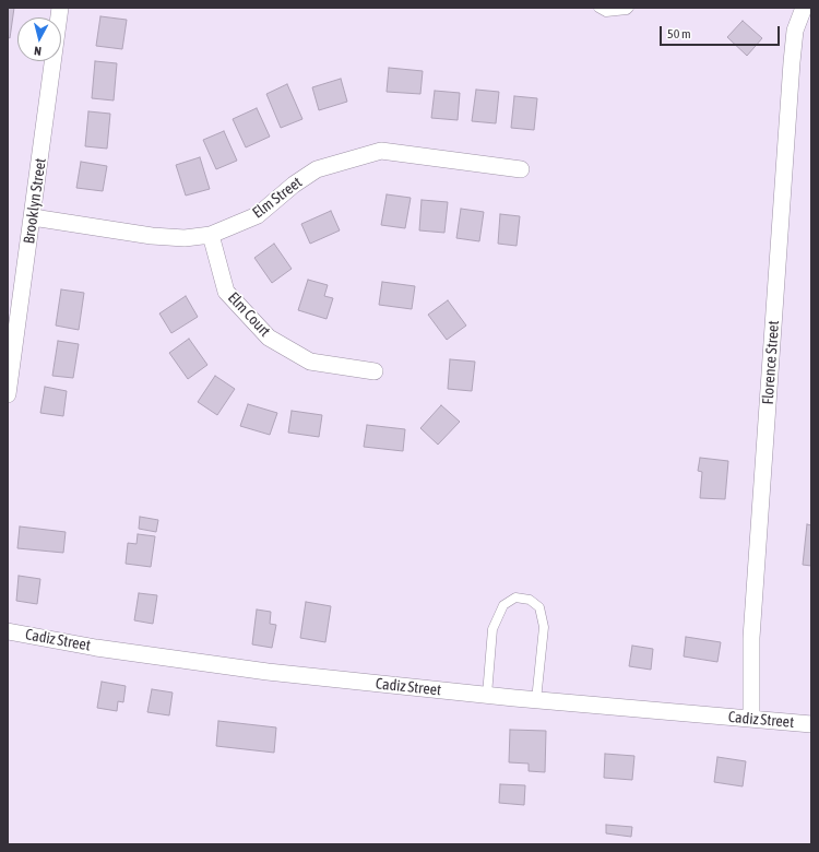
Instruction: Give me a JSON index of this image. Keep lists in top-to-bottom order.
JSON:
{
  "streets": {
    "street": [
      "Elm Street",
      "Brooklyn Street",
      "Elm Court",
      "Florence Street",
      "Cadiz Street"
    ]
  },
  "crossings": [
    ["Elm Street", "Brooklyn Street"],
    ["Elm Street", "Elm Court"],
    ["Florence Street", "Cadiz Street"]
  ],
  "scale_bar": "50 m",
  "north": "bottom"
}
